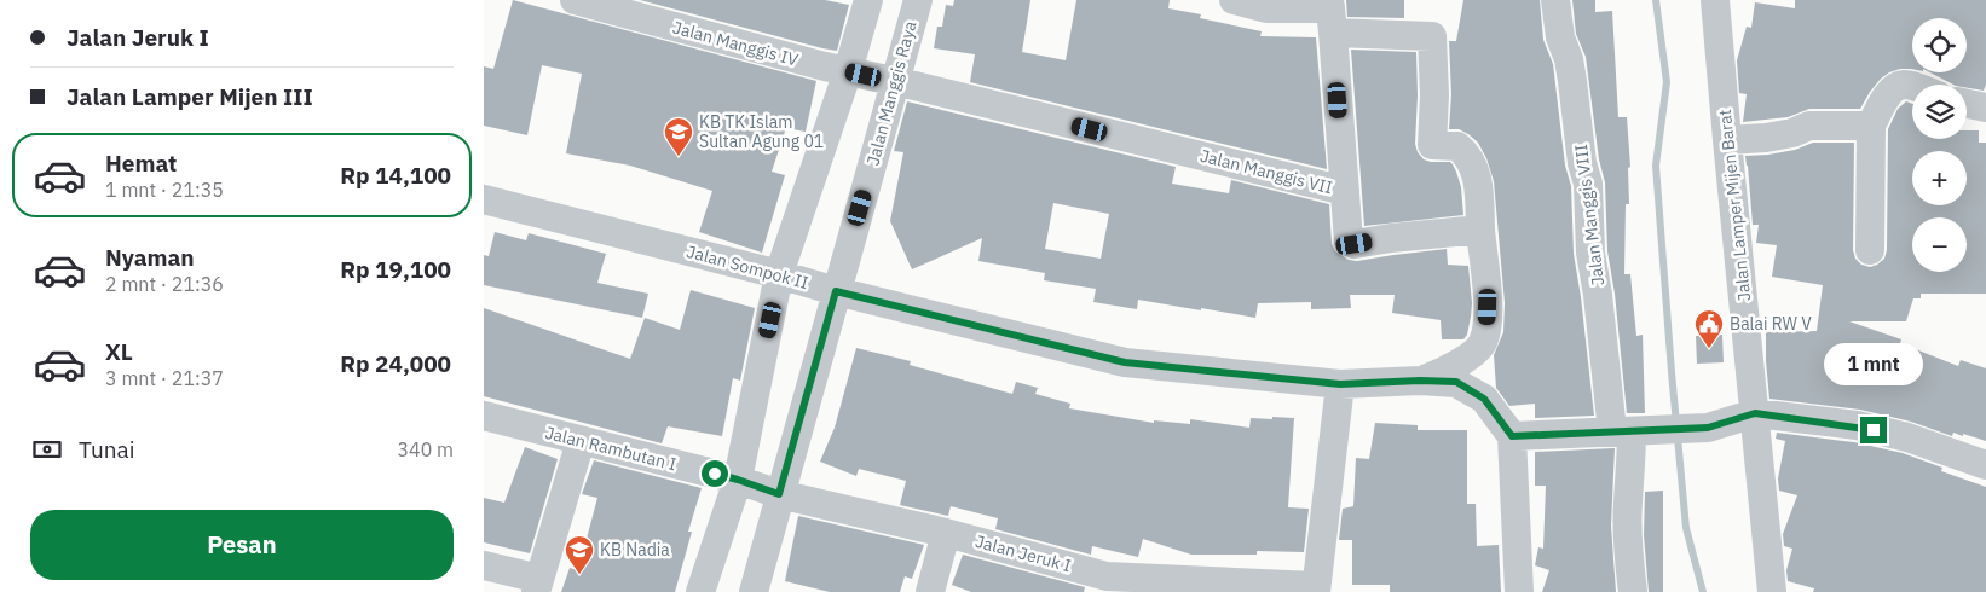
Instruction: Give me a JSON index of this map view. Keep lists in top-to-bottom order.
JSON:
{
  "streets": {
    "street": [
      "Jalan Manggis IV",
      "Jalan Manggis Raya",
      "Jalan Manggis VII",
      "Jalan Lamper Mijen Barat",
      "Jalan Manggis VIII",
      "Jalan Sompok II",
      "Jalan Rambutan I",
      "Jalan Jeruk I"
    ]
  },
  "crossings": [
    ["Jalan Manggis IV", "Jalan Manggis Raya"],
    ["Jalan Manggis IV", "Jalan Manggis VII"],
    ["Jalan Manggis Raya", "Jalan Manggis VII"],
    ["Jalan Manggis Raya", "Jalan Sompok II"],
    ["Jalan Manggis Raya", "Jalan Jeruk I"],
    ["Jalan Rambutan I", "Jalan Jeruk I"]
  ],
  "places": {
    "school or university": ["KB TK Islam Sultan Agung 01", "KB Nadia"],
    "public building": ["Balai RW V"]
  },
  "page": {
    "banner": ["Jalan Jeruk I", "Jalan Lamper Mijen III"],
    "map_buttons": ["+", "−"],
    "list": [
      {
        "name": "Hemat",
        "note": "1 mnt · 21:35",
        "value": "Rp 14,100"
      },
      {
        "name": "Nyaman",
        "note": "2 mnt · 21:36",
        "value": "Rp 19,100"
      },
      {
        "name": "XL",
        "note": "3 mnt · 21:37",
        "value": "Rp 24,000"
      }
    ],
    "bubble": "1 mnt",
    "pay": ["Tunai", "340 m"],
    "buttons": "Pesan"
  }
}
